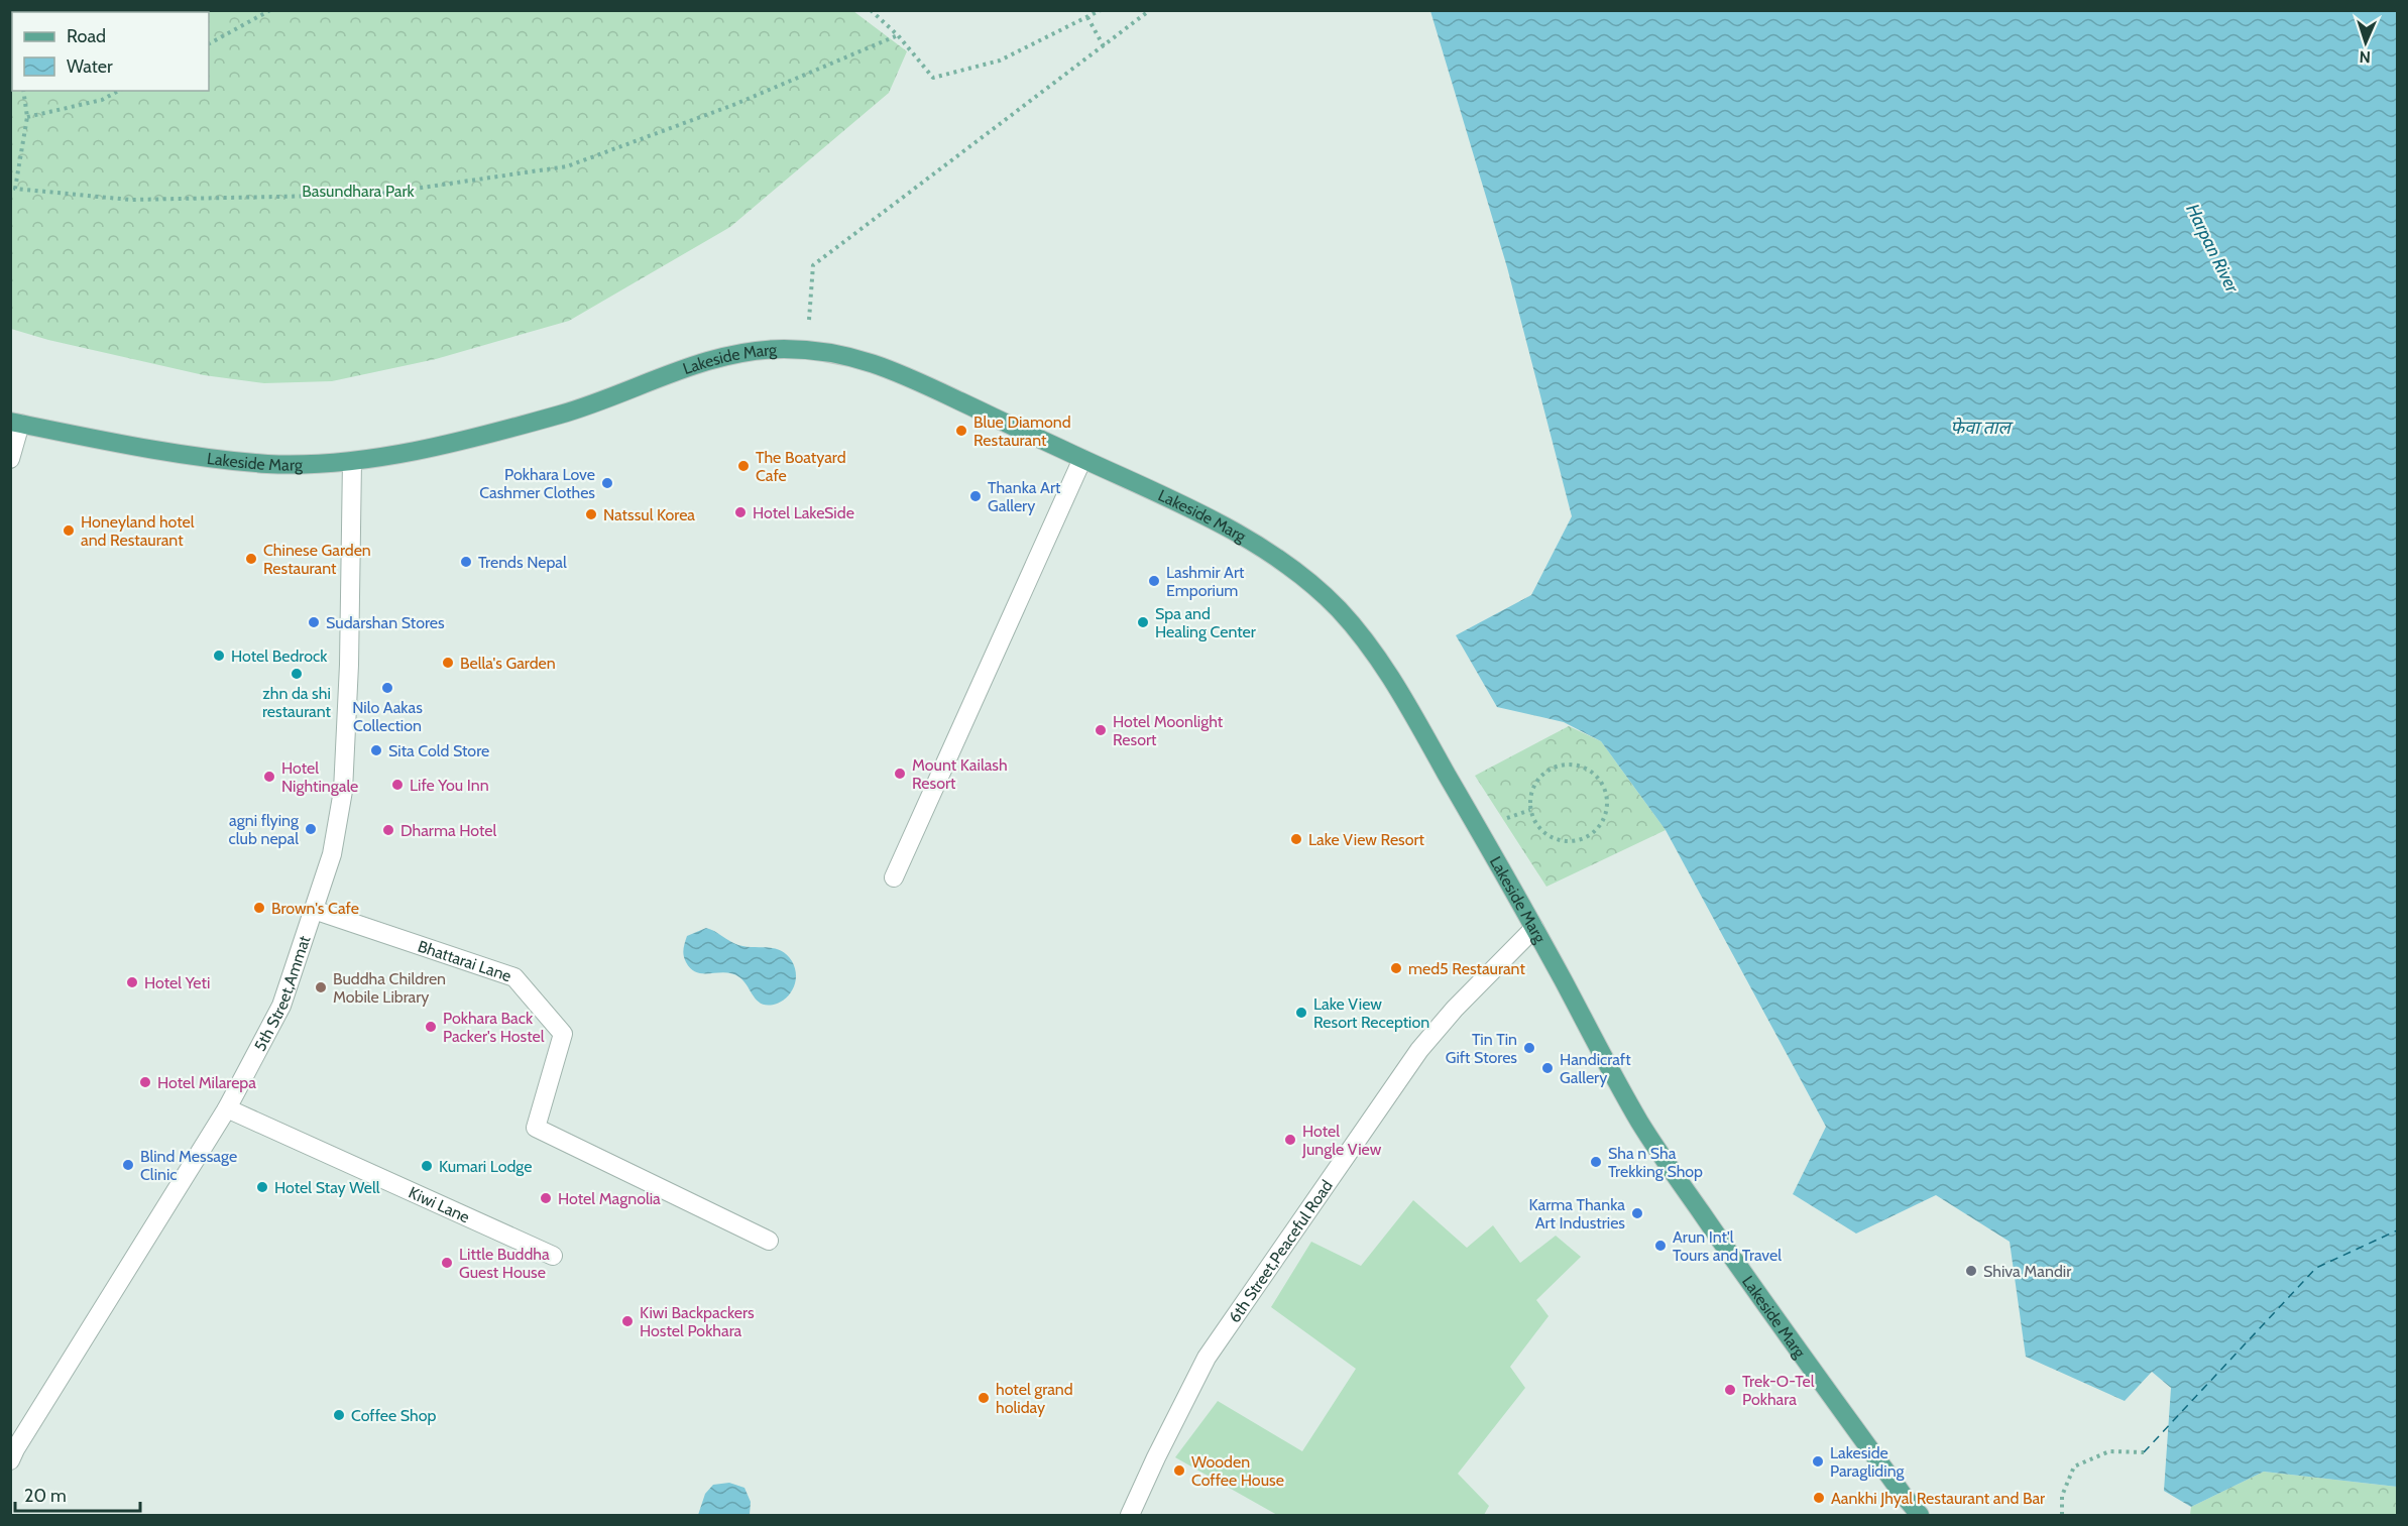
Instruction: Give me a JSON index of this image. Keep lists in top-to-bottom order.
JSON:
{
  "streets": {
    "main road": ["Lakeside Marg"],
    "street": [
      "Bhattarai Lane",
      "5th Street,Ammat",
      "Kiwi Lane",
      "6th Street,Peaceful Road"
    ]
  },
  "crossings": [
    ["Lakeside Marg", "5th Street,Ammat"],
    ["Lakeside Marg", "6th Street,Peaceful Road"],
    ["Bhattarai Lane", "5th Street,Ammat"],
    ["5th Street,Ammat", "Kiwi Lane"]
  ],
  "water": ["Harpan River", "फेवा ताल"],
  "parks": ["Basundhara Park"],
  "places": [
    "Blue Diamond Restaurant",
    "The Boatyard Cafe",
    "Pokhara Love Cashmer Clothes",
    "Thanka Art Gallery",
    "Hotel LakeSide",
    "Natssul Korea",
    "Honeyland hotel and Restaurant",
    "Chinese Garden Restaurant",
    "Trends Nepal",
    "Lashmir Art Emporium",
    "Sudarshan Stores",
    "Spa and Healing Center",
    "Hotel Bedrock",
    "Bella's Garden",
    "zhn da shi restaurant",
    "Nilo Aakas Collection",
    "Hotel Moonlight Resort",
    "Sita Cold Store",
    "Mount Kailash Resort",
    "Hotel Nightingale",
    "Life You Inn",
    "agni flying club nepal",
    "Dharma Hotel",
    "Lake View Resort",
    "Brown's Cafe",
    "med5 Restaurant",
    "Hotel Yeti",
    "Buddha Children Mobile Library",
    "Lake View Resort Reception",
    "Pokhara Back Packer's Hostel",
    "Tin Tin Gift Stores",
    "Handicraft Gallery",
    "Hotel Milarepa",
    "Hotel Jungle View",
    "Sha n Sha Trekking Shop",
    "Blind Message Clinic",
    "Kumari Lodge",
    "Hotel Stay Well",
    "Hotel Magnolia",
    "Karma Thanka Art Industries",
    "Arun Int'l Tours and Travel",
    "Little Buddha Guest House",
    "Shiva Mandir",
    "Kiwi Backpackers Hostel Pokhara",
    "Trek-O-Tel Pokhara",
    "hotel grand holiday",
    "Coffee Shop",
    "Lakeside Paragliding",
    "Wooden Coffee House",
    "Aankhi Jhyal Restaurant and Bar"
  ],
  "legend": ["Road", "Water"],
  "scale_bar": "20 m",
  "north": "bottom"
}
